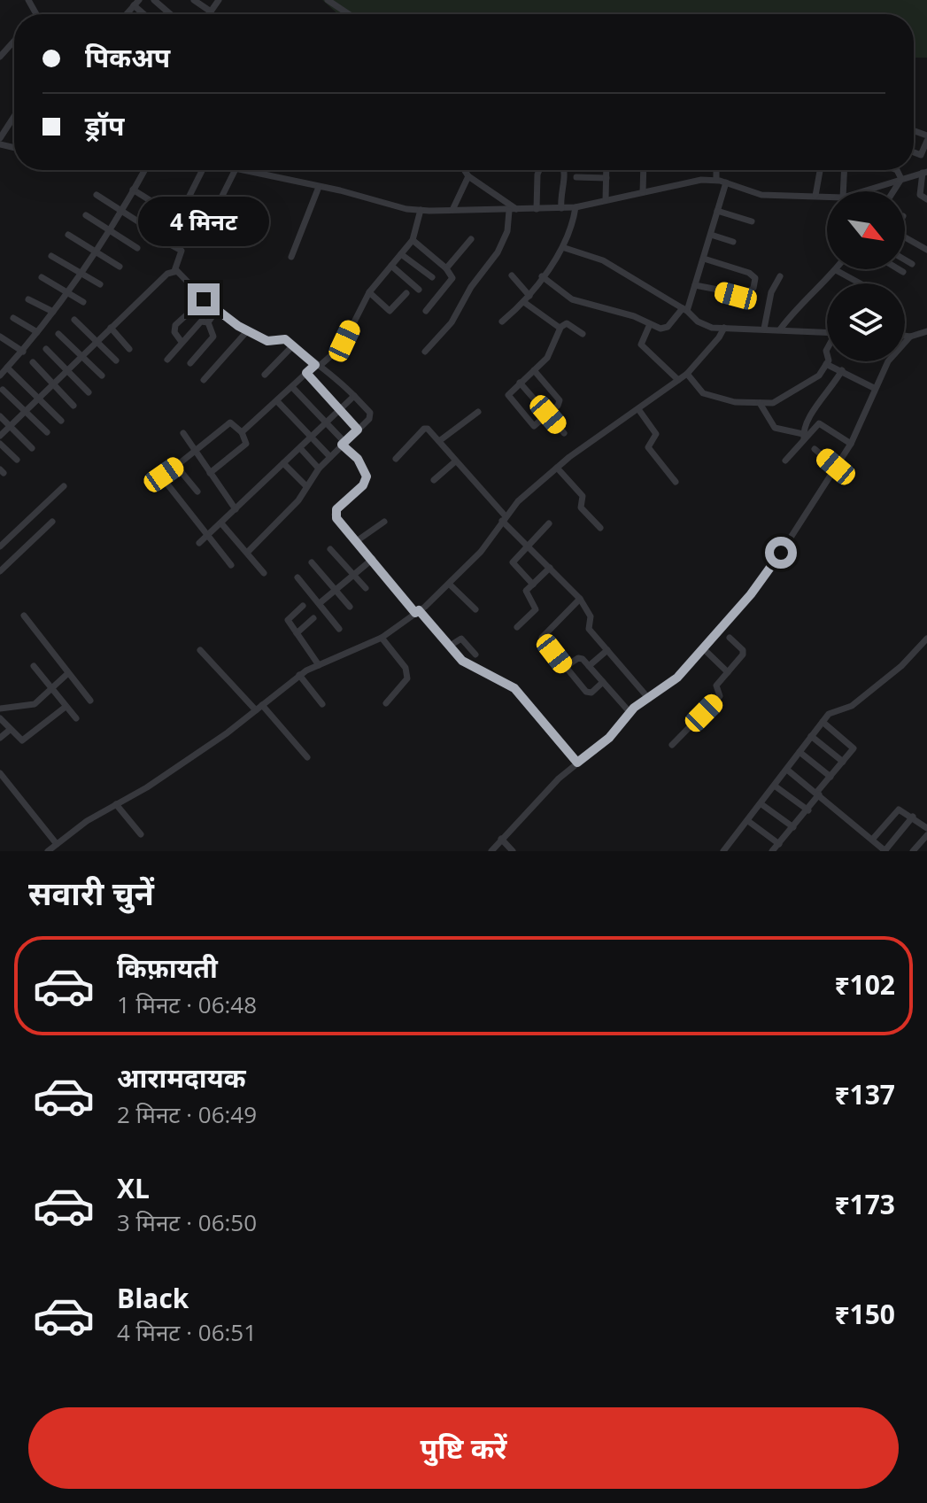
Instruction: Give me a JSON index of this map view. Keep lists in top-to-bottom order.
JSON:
{
  "north": "bottom right",
  "page": {
    "banner": ["पिकअप", "ड्रॉप"],
    "bubble": "4 मिनट",
    "heading": "सवारी चुनें",
    "list": [
      {
        "name": "किफ़ायती",
        "note": "1 मिनट · 06:48",
        "value": "₹102"
      },
      {
        "name": "आरामदायक",
        "note": "2 मिनट · 06:49",
        "value": "₹137"
      },
      {
        "name": "XL",
        "note": "3 मिनट · 06:50",
        "value": "₹173"
      },
      {
        "name": "Black",
        "note": "4 मिनट · 06:51",
        "value": "₹150"
      }
    ],
    "buttons": "पुष्टि करें"
  }
}
